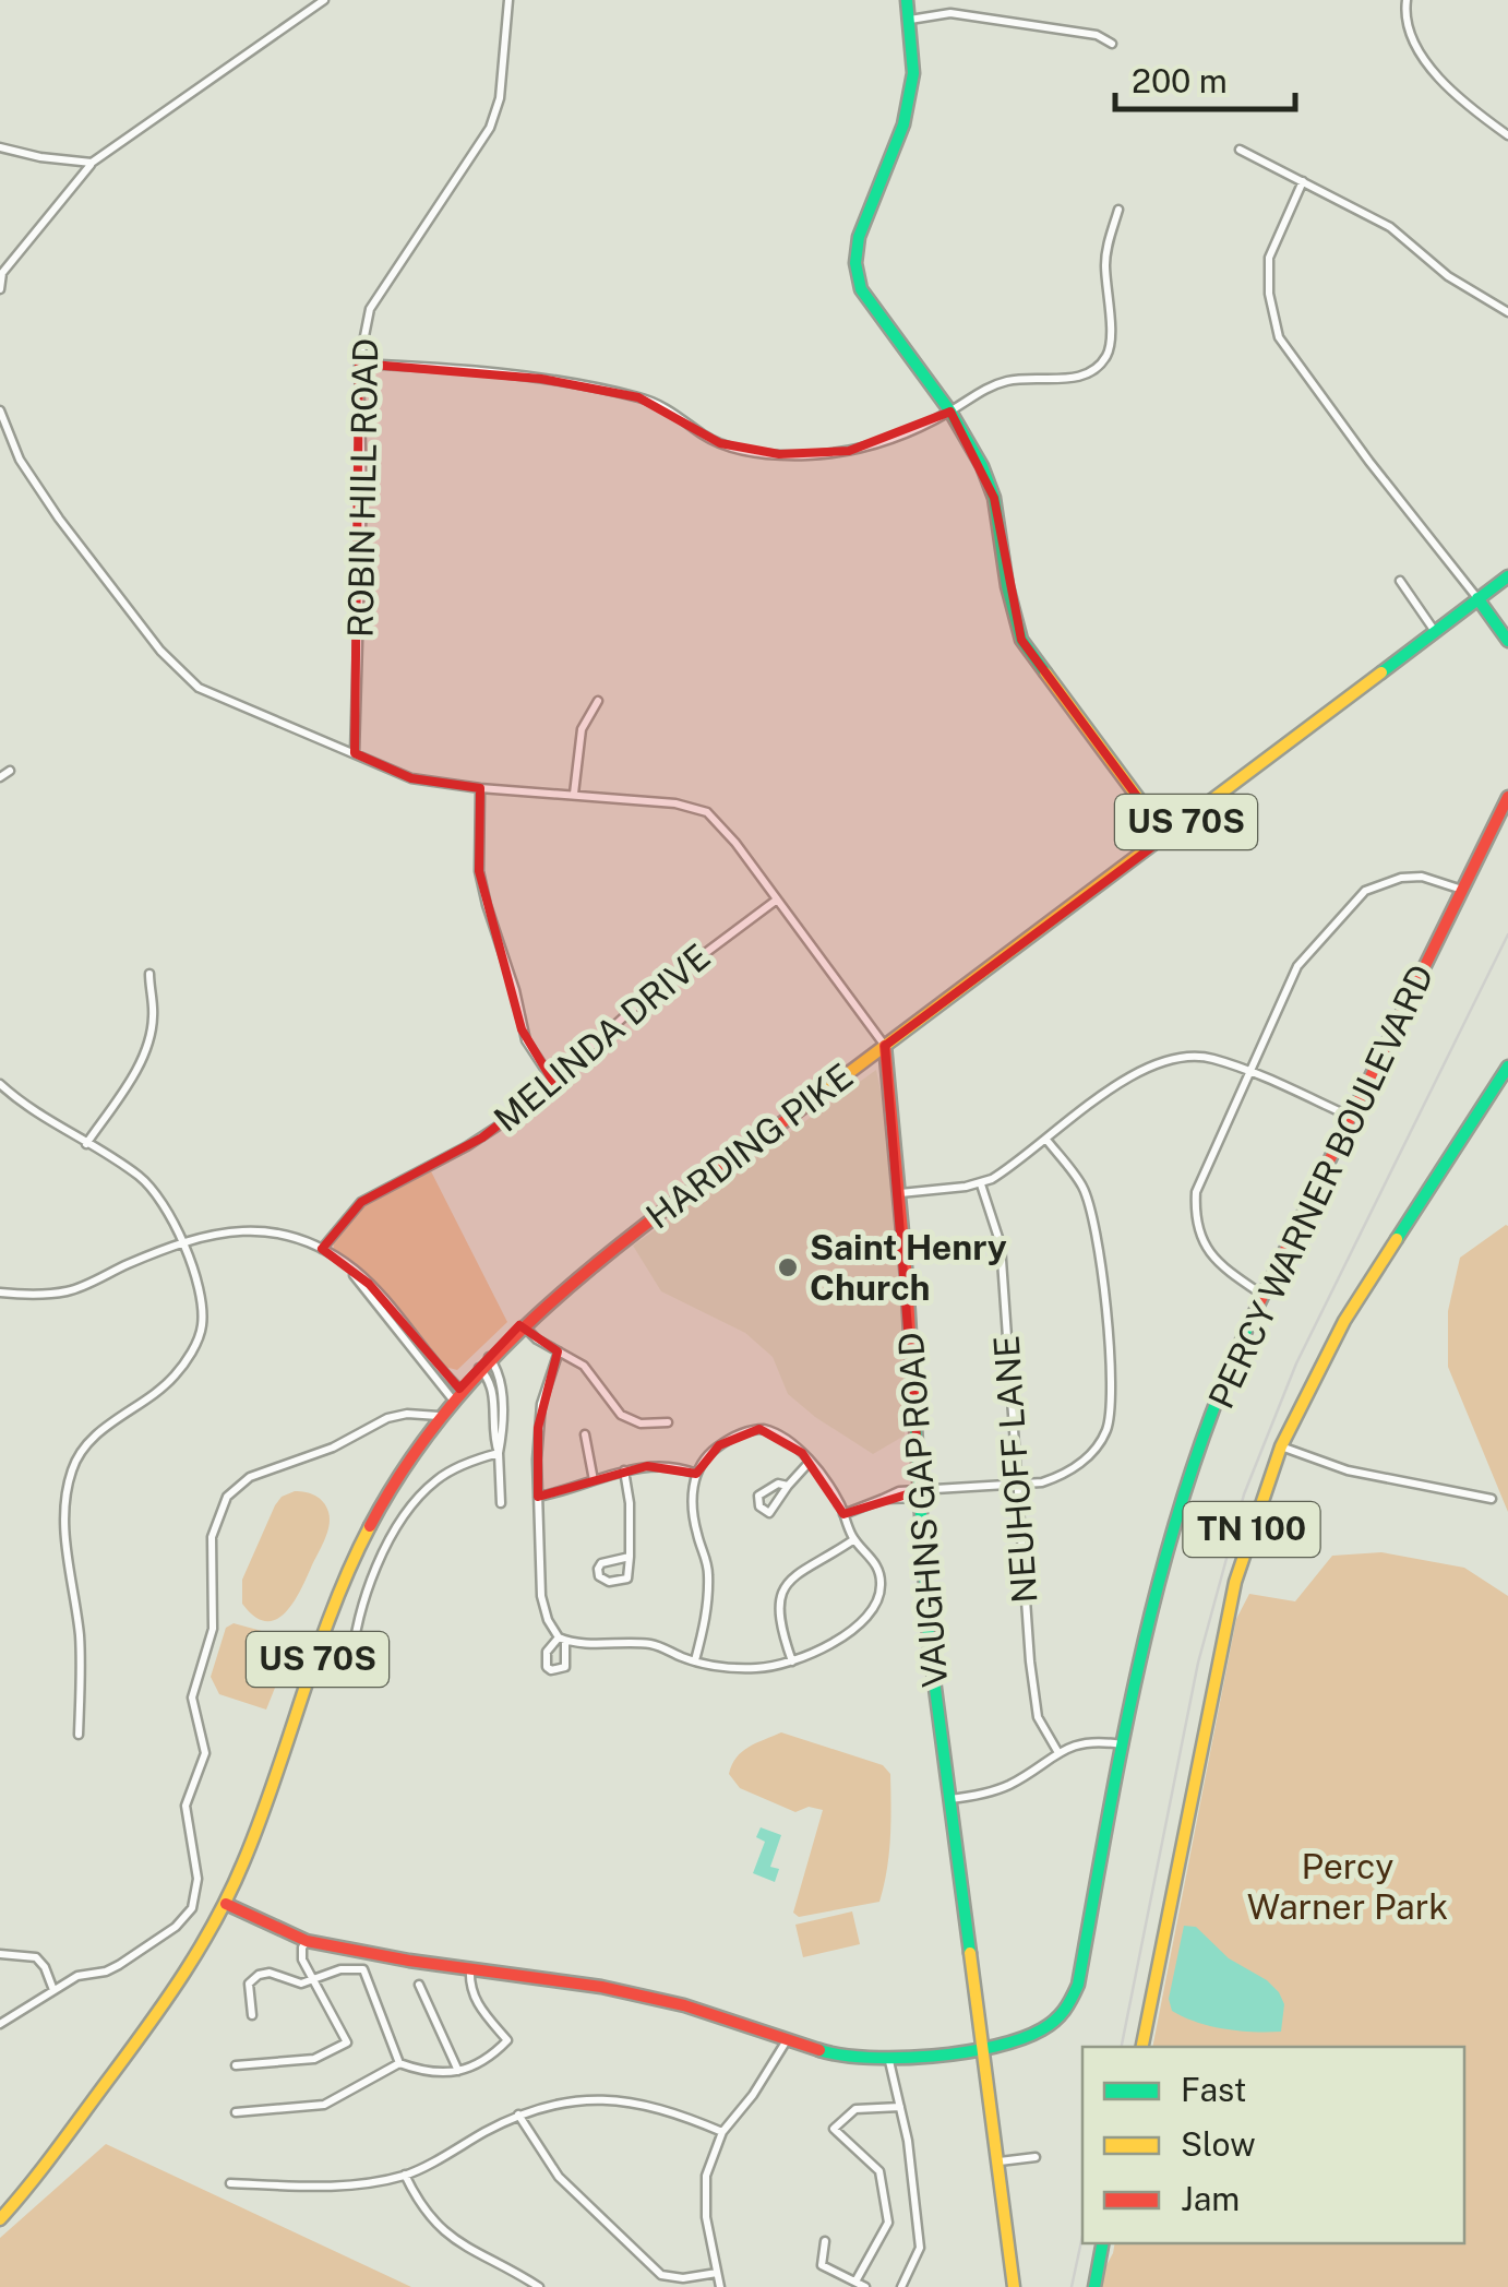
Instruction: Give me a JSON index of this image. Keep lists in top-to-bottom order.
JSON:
{
  "streets": {
    "street": [
      "ROBIN HILL ROAD",
      "US 70S",
      "MELINDA DRIVE",
      "HARDING PIKE",
      "PERCY WARNER BOULEVARD",
      "NEUHOFF LANE",
      "VAUGHNS GAP ROAD",
      "TN 100"
    ]
  },
  "crossings": [
    ["US 70S", "HARDING PIKE"],
    ["US 70S", "PERCY WARNER BOULEVARD"],
    ["HARDING PIKE", "PERCY WARNER BOULEVARD"],
    ["HARDING PIKE", "VAUGHNS GAP ROAD"],
    ["PERCY WARNER BOULEVARD", "VAUGHNS GAP ROAD"]
  ],
  "parks": ["Percy Warner Park"],
  "places": ["Saint Henry Church"],
  "legend": ["Fast", "Slow", "Jam"],
  "scale_bar": "200 m"
}
